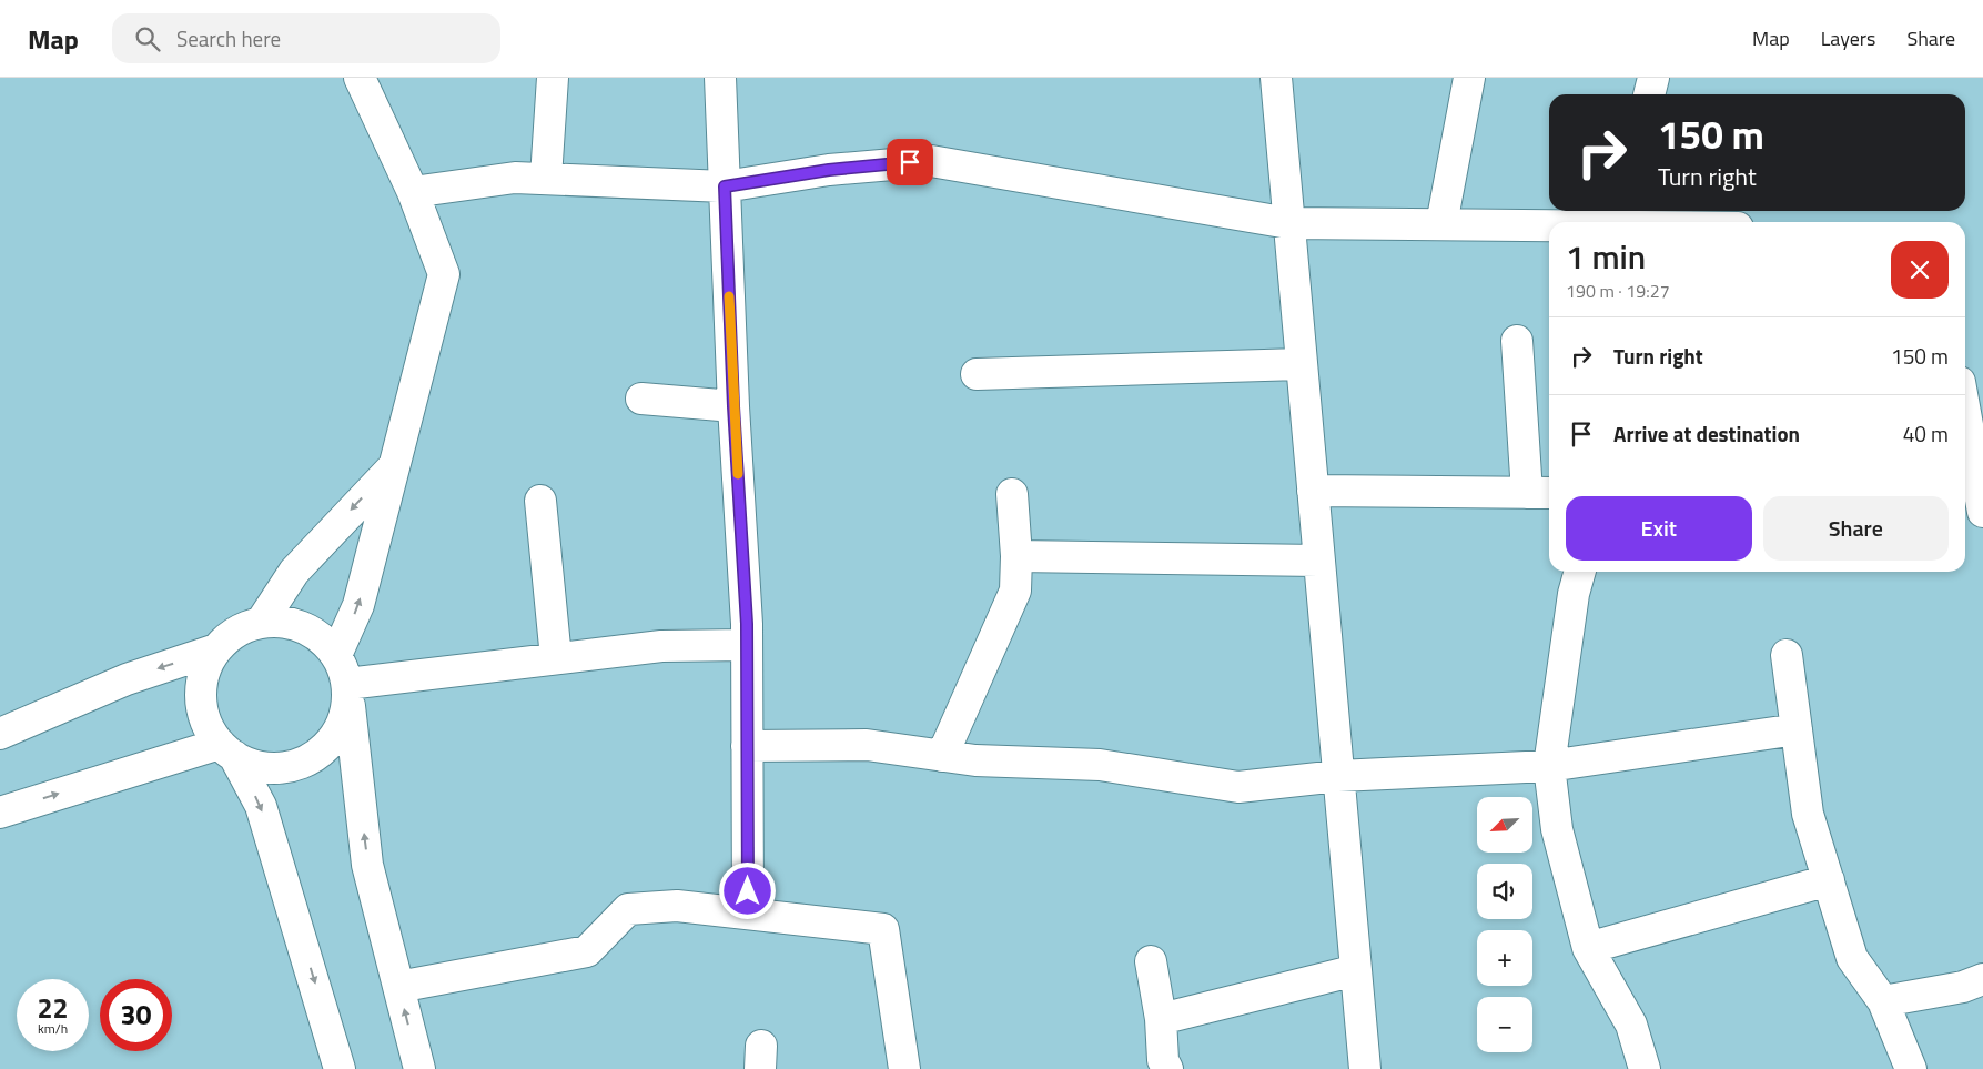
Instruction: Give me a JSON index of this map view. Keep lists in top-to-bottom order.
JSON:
{
  "north": "bottom left",
  "page": {
    "header": "Map",
    "search": "Search here",
    "nav": ["Map", "Layers", "Share"],
    "turn": ["150 m", "Turn right"],
    "heading": ["1 min", "190 m · 19:27"],
    "list": [
      {
        "name": "Turn right",
        "value": "150 m"
      },
      {
        "name": "Arrive at destination",
        "value": "40 m"
      }
    ],
    "buttons": ["Exit", "Share"],
    "map_buttons": ["+", "−"],
    "speed": "22 km/h",
    "limit": "30"
  }
}
